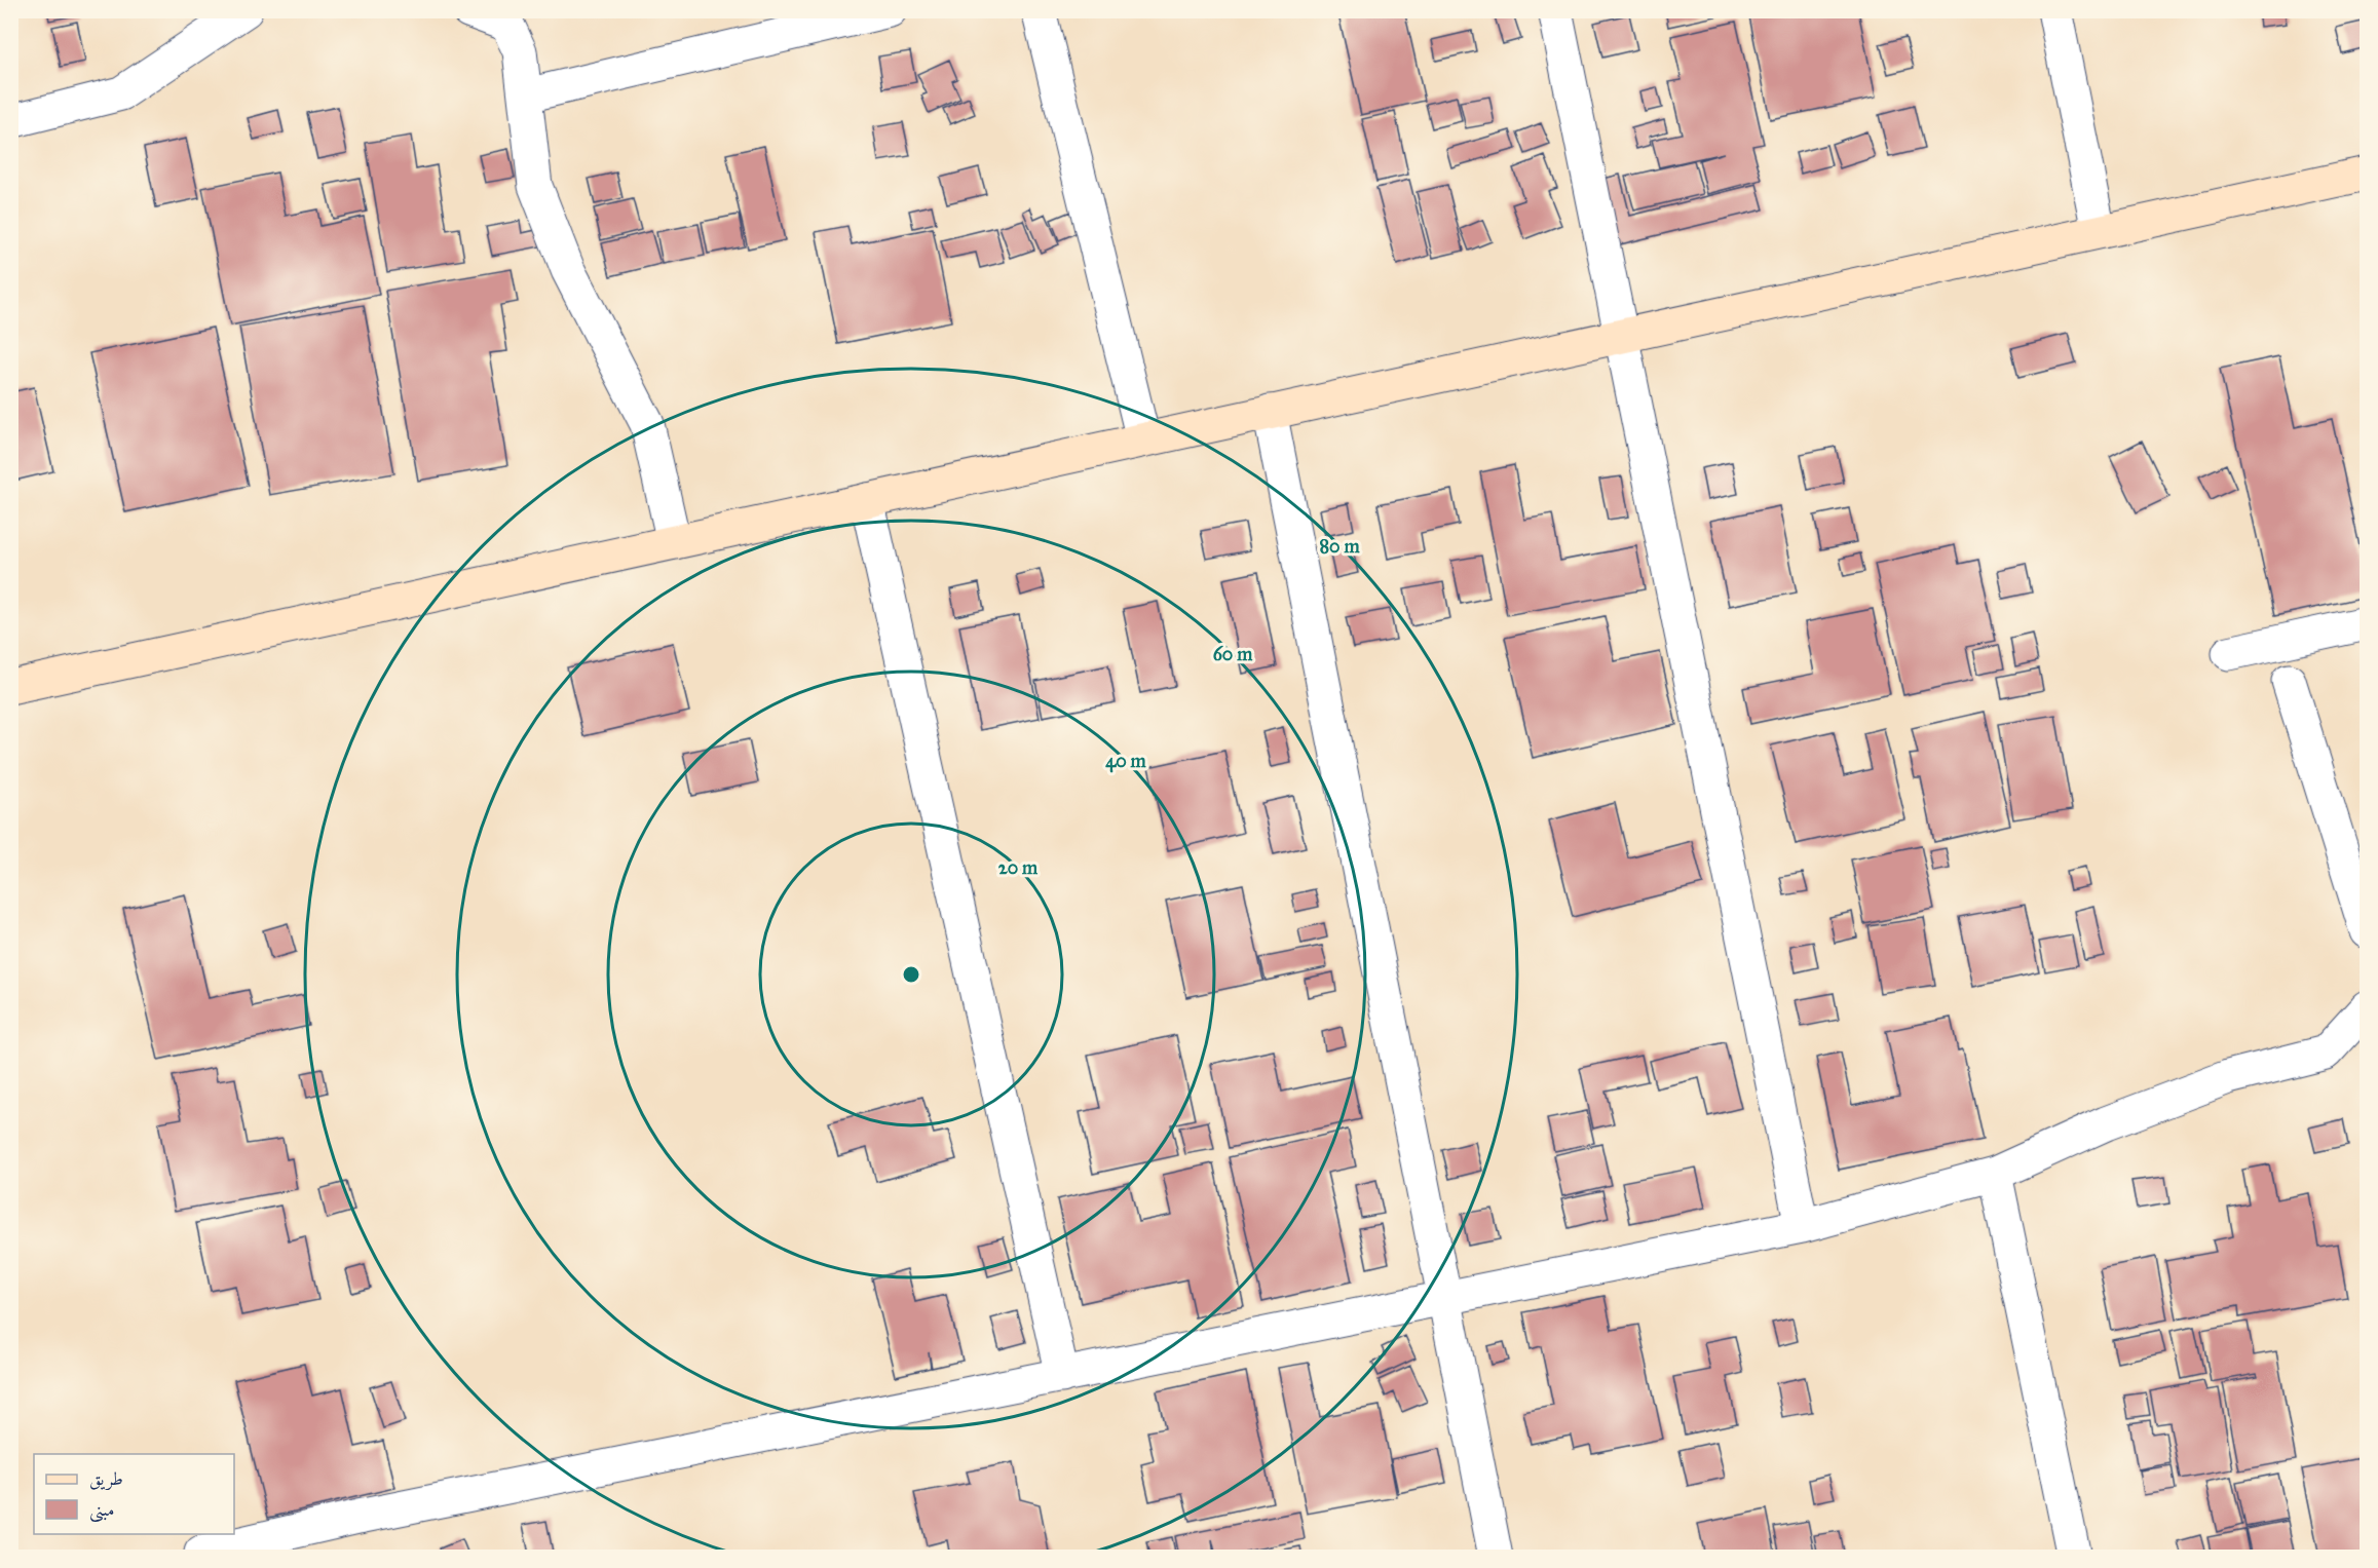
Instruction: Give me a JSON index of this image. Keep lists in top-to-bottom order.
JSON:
{
  "legend": ["طريق", "مبنى"],
  "rings": [
    "80 m",
    "60 m",
    "40 m",
    "20 m"
  ]
}
